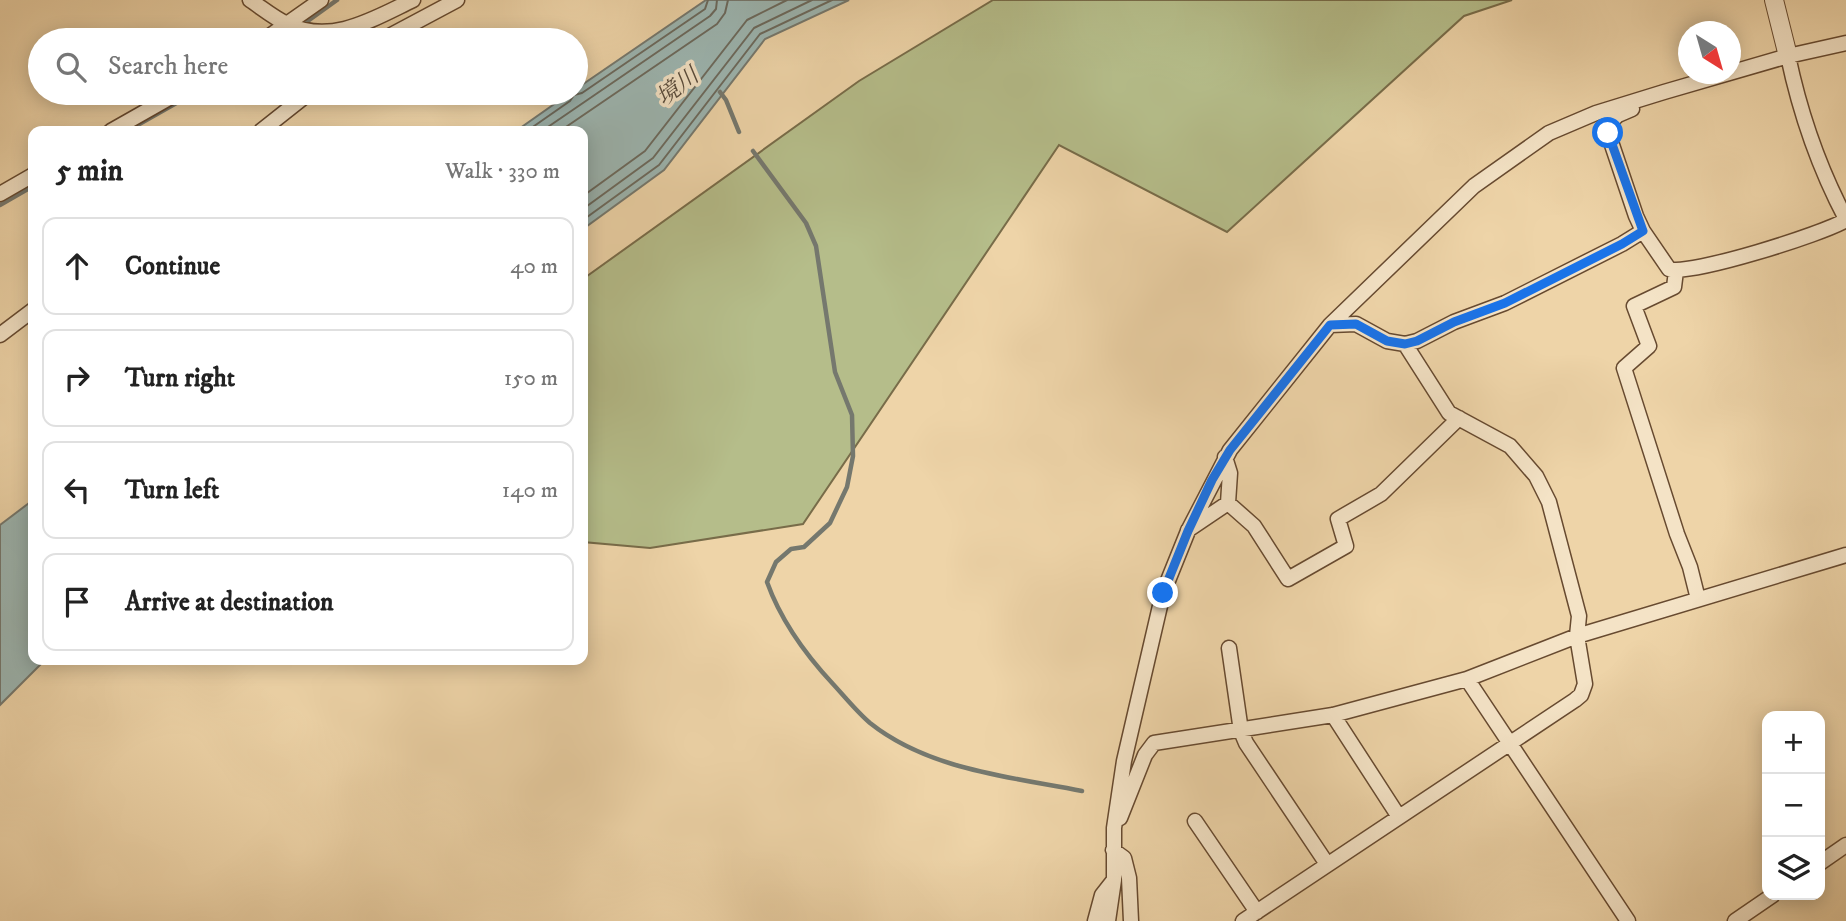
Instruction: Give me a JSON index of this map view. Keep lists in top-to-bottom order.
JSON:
{
  "water": ["境川"],
  "north": "bottom right",
  "page": {
    "search": "Search here",
    "heading": ["5 min", "Walk · 330 m"],
    "list": [
      ["Continue", "40 m"],
      ["Turn right", "150 m"],
      ["Turn left", "140 m"],
      "Arrive at destination"
    ],
    "map_buttons": ["+", "−"]
  }
}
